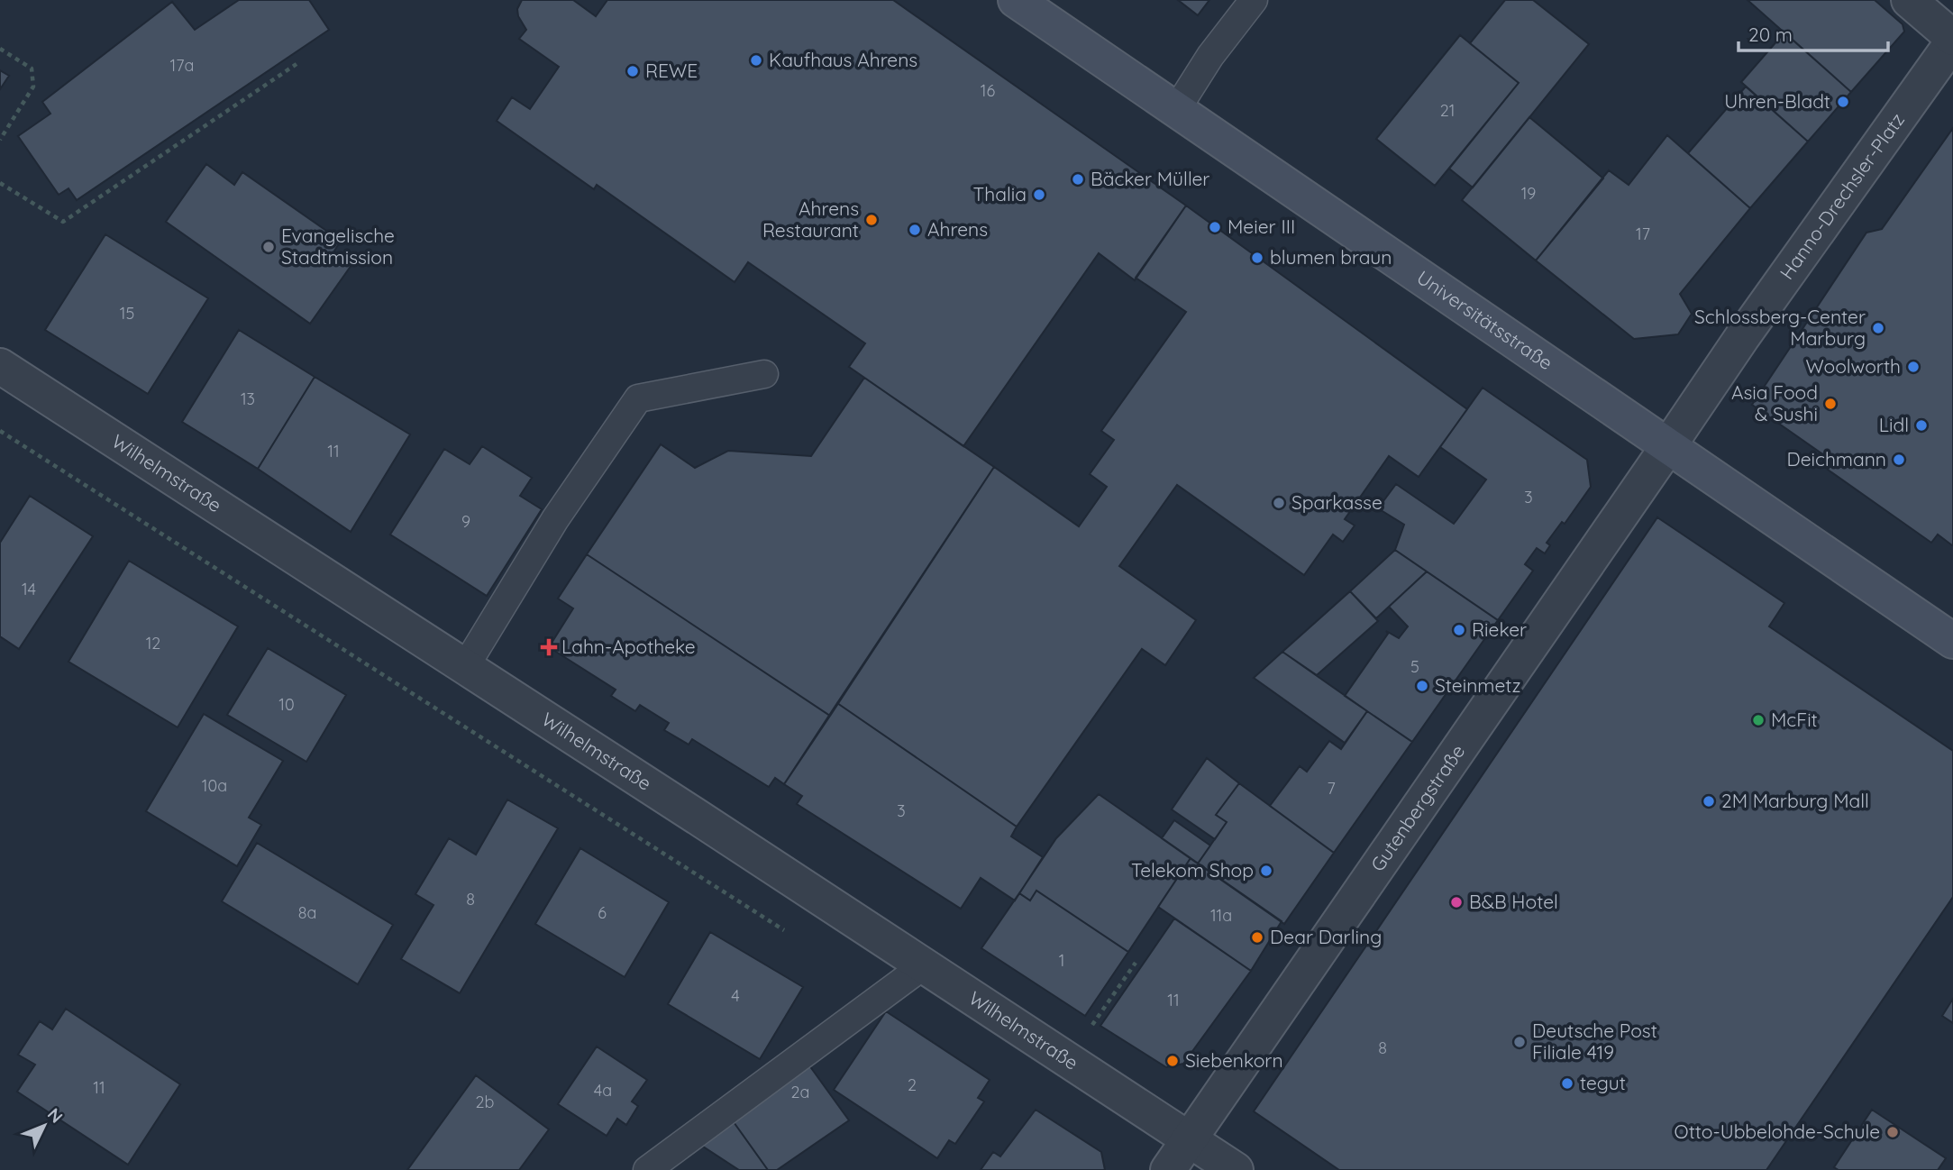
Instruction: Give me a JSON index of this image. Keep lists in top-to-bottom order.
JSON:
{
  "streets": {
    "main road": ["Universitätsstraße"],
    "street": ["Hanno-Drechsler-Platz", "Wilhelmstraße", "Gutenbergstraße"]
  },
  "crossings": [
    ["Hanno-Drechsler-Platz", "Universitätsstraße"],
    ["Hanno-Drechsler-Platz", "Gutenbergstraße"],
    ["Universitätsstraße", "Gutenbergstraße"],
    ["Wilhelmstraße", "Gutenbergstraße"]
  ],
  "places": {
    "other": [
      "Kaufhaus Ahrens",
      "REWE",
      "Uhren-Bladt",
      "Bäcker Müller",
      "Thalia",
      "Ahrens Restaurant",
      "Meier III",
      "Ahrens",
      "Evangelische Stadtmission",
      "blumen braun",
      "Schlossberg-Center Marburg",
      "Woolworth",
      "Asia Food & Sushi",
      "Lidl",
      "Deichmann",
      "Sparkasse",
      "Rieker",
      "Steinmetz",
      "McFit",
      "2M Marburg Mall",
      "Telekom Shop",
      "B&B Hotel",
      "Dear Darling",
      "Deutsche Post Filiale 419",
      "Siebenkorn",
      "tegut",
      "Otto-Ubbelohde-Schule"
    ],
    "health": ["Lahn-Apotheke"]
  },
  "house_numbers": [
    "17a",
    "16",
    "21",
    "19",
    "17",
    "15",
    "13",
    "11",
    "3",
    "9",
    "14",
    "12",
    "5",
    "10",
    "10a",
    "7",
    "3",
    "8",
    "8a",
    "6",
    "11a",
    "1",
    "4",
    "11",
    "8",
    "2",
    "11",
    "4a",
    "2a",
    "2b"
  ],
  "scale_bar": "20 m",
  "north": "top right"
}
